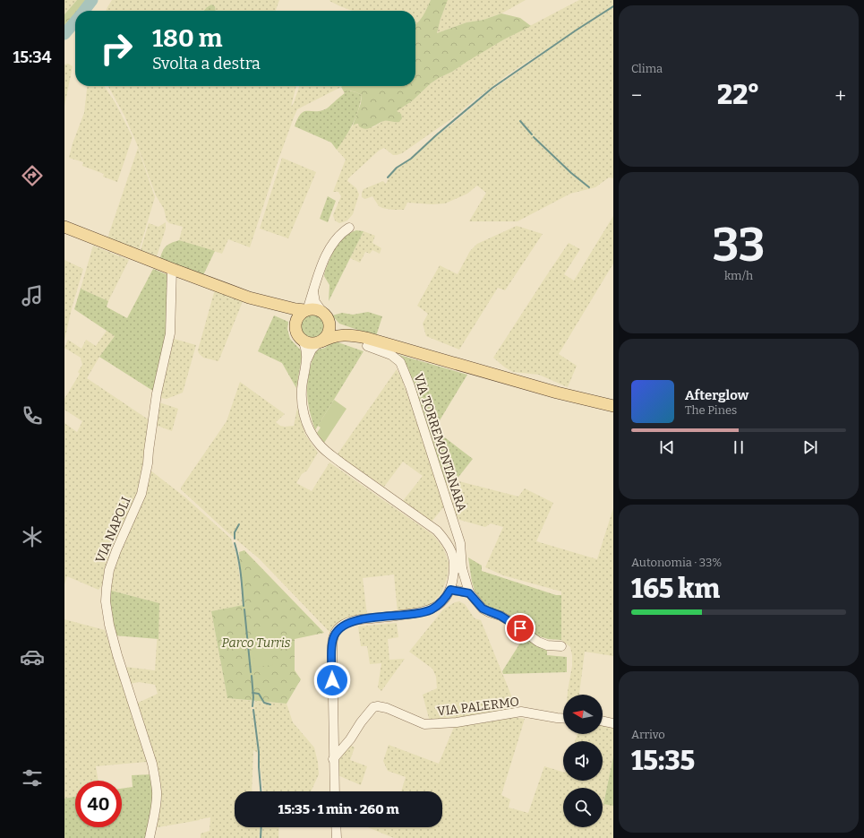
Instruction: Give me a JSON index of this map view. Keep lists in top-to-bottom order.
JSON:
{
  "streets": {
    "street": ["VIA TORREMONTANARA", "VIA NAPOLI", "VIA PALERMO"]
  },
  "crossings": [
    ["VIA TORREMONTANARA", "VIA PALERMO"]
  ],
  "parks": ["Parco Turris"],
  "north": "left",
  "page": {
    "tabs": "15:34",
    "tile": [
      "Clima",
      ["33", "km/h"],
      ["Autonomia · 33%", "165 km"],
      ["Arrivo", "15:35"]
    ],
    "turn": ["180 m", "Svolta a destra"],
    "heat": ["−", "22°", "+"],
    "song": ["Afterglow", "The Pines"],
    "limit": "40",
    "trip": "15:35 · 1 min · 260 m"
  }
}
